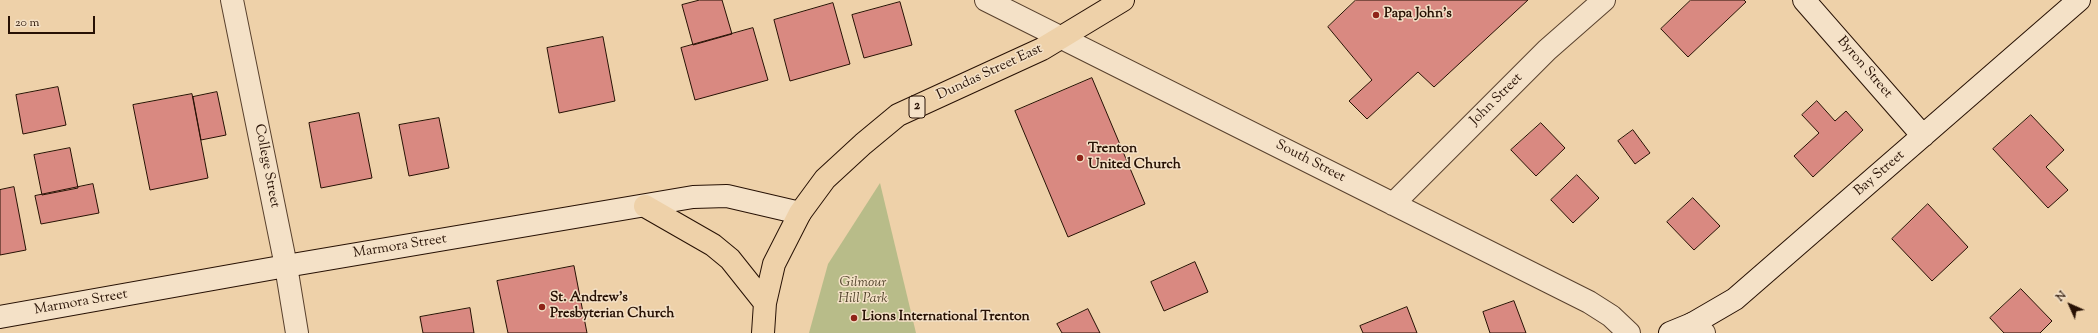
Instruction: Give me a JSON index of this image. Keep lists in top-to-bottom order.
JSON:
{
  "streets": {
    "main road": ["Dundas Street East", "2"],
    "street": [
      "Byron Street",
      "John Street",
      "South Street",
      "College Street",
      "Bay Street",
      "Marmora Street"
    ]
  },
  "crossings": [
    ["Byron Street", "Bay Street"],
    ["Dundas Street East", "South Street"],
    ["Dundas Street East", "Marmora Street"],
    ["John Street", "South Street"],
    ["College Street", "Marmora Street"]
  ],
  "parks": ["Gilmour Hill Park"],
  "places": [
    "Papa John's",
    "Trenton United Church",
    "St. Andrew's Presbyterian Church",
    "Lions International Trenton"
  ],
  "scale_bar": "20 m",
  "north": "top left"
}
